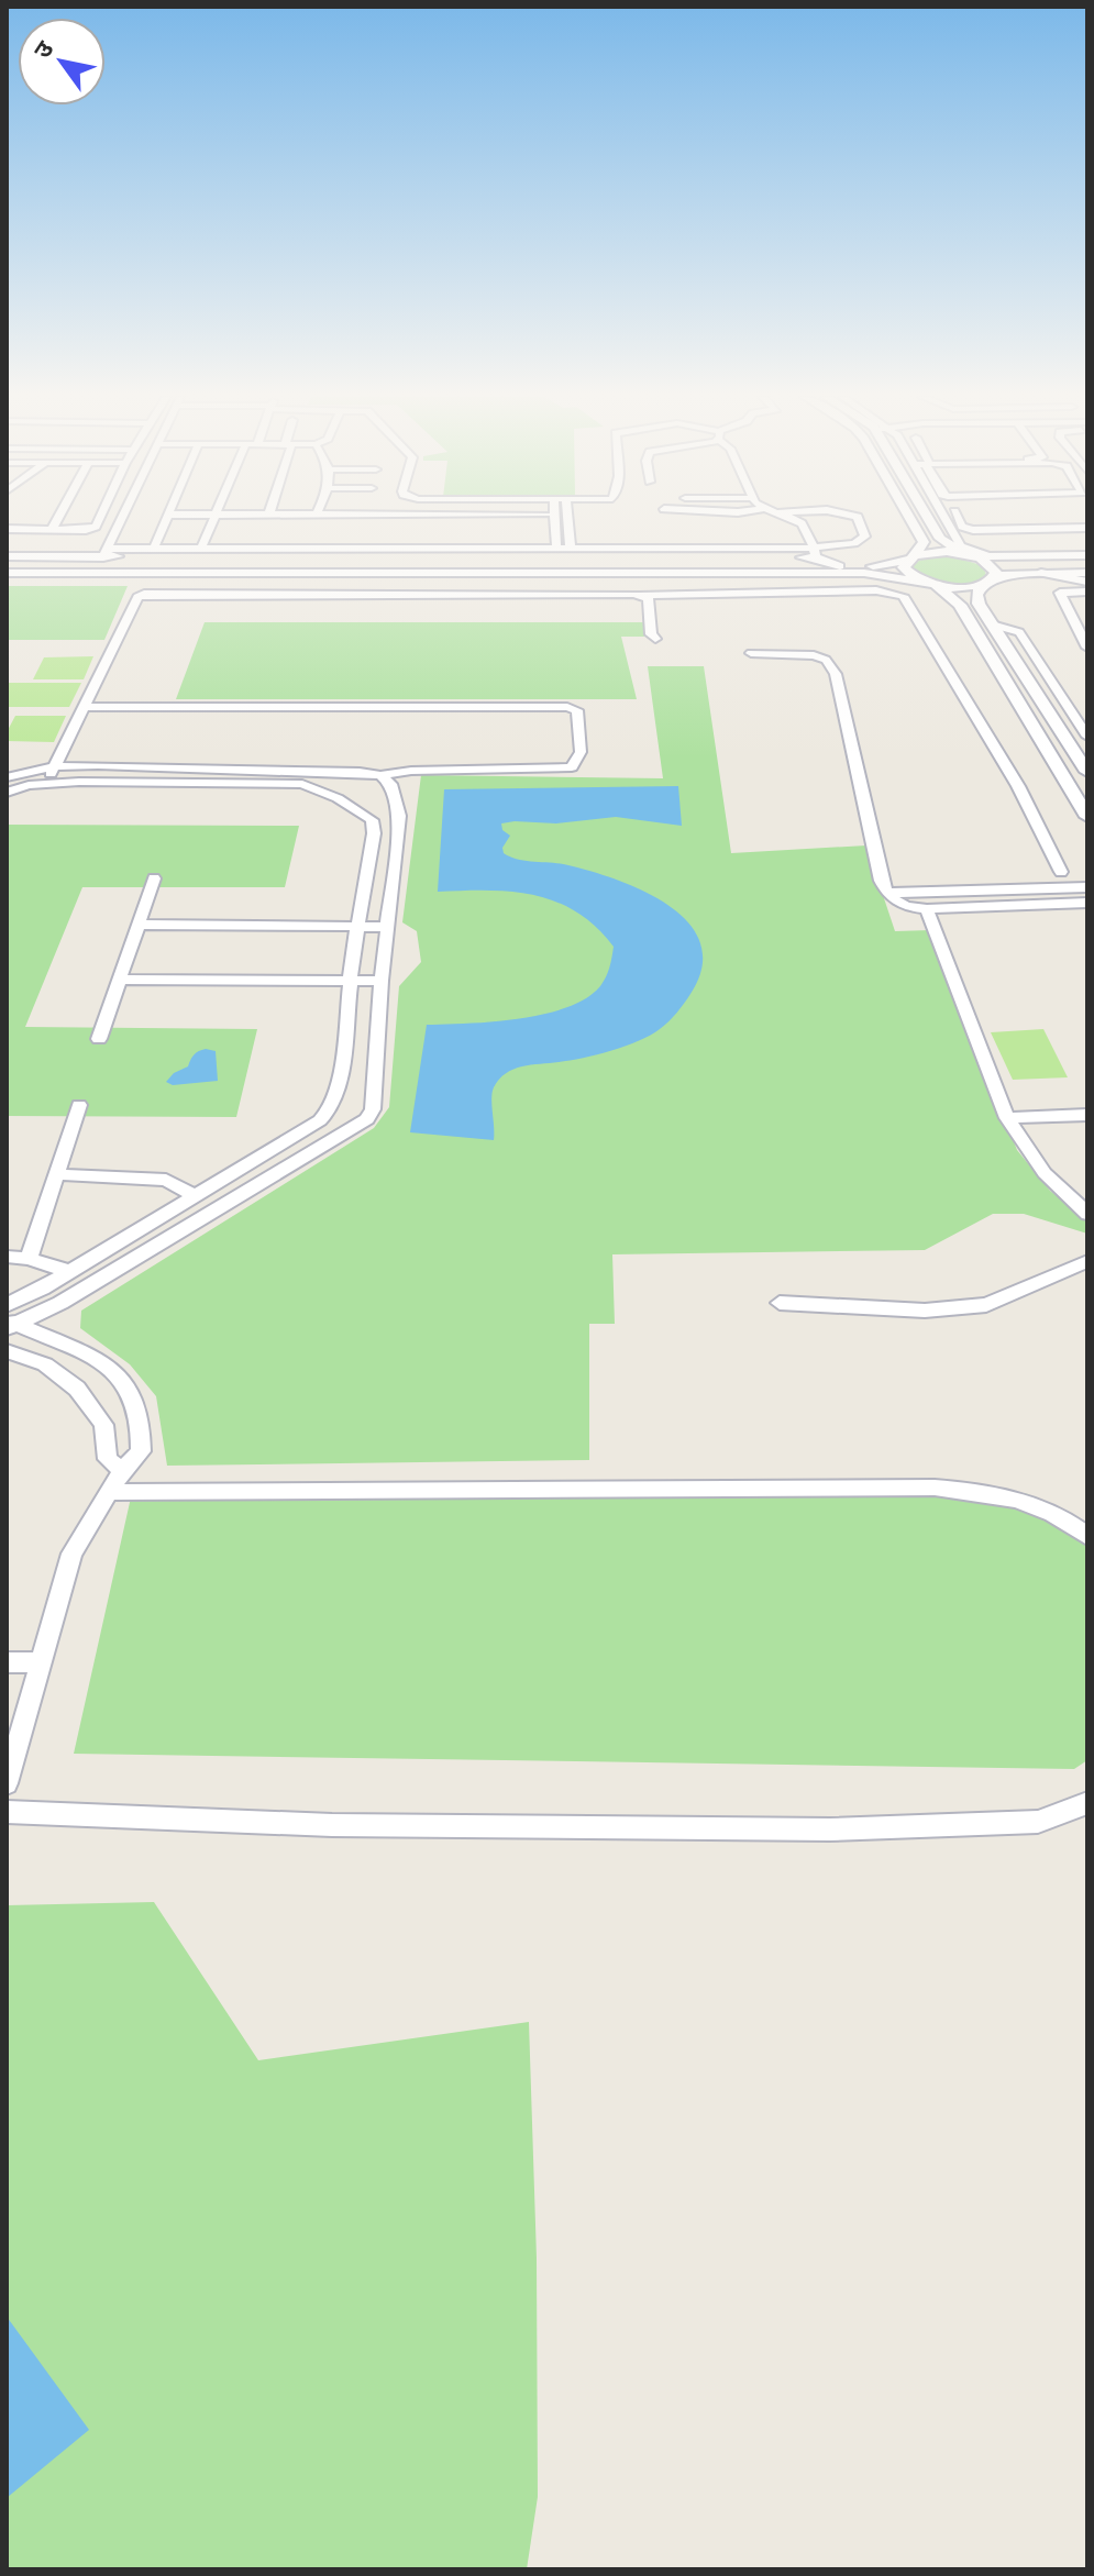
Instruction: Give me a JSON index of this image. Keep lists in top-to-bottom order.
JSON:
{
  "north": "top left"
}
